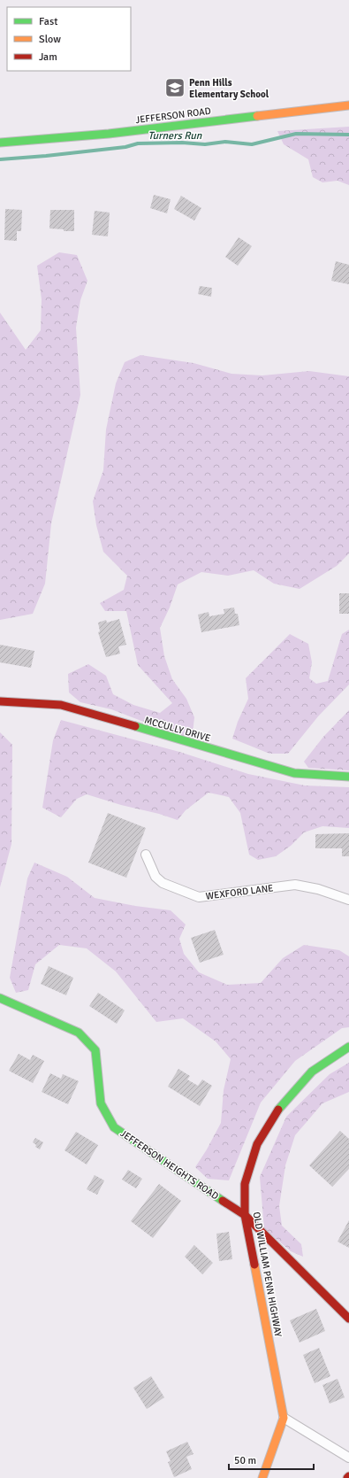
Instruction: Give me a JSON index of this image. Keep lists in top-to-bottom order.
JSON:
{
  "streets": {
    "street": [
      "JEFFERSON ROAD",
      "MCCULLY DRIVE",
      "WEXFORD LANE",
      "JEFFERSON HEIGHTS ROAD",
      "OLD WILLIAM PENN HIGHWAY"
    ]
  },
  "crossings": [
    ["JEFFERSON HEIGHTS ROAD", "OLD WILLIAM PENN HIGHWAY"]
  ],
  "water": ["Turners Run"],
  "places": {
    "school or university": ["Penn Hills Elementary School"]
  },
  "legend": ["Fast", "Slow", "Jam"],
  "scale_bar": "50 m"
}
